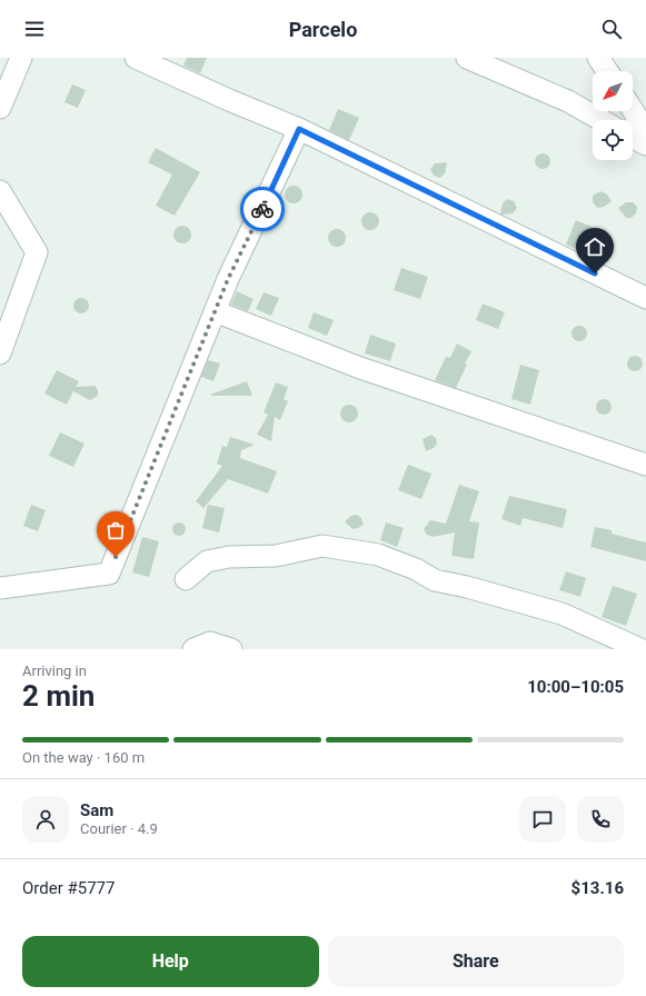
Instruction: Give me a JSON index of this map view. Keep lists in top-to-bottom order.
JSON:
{
  "north": "bottom left",
  "page": {
    "header": "Parcelo",
    "heading": ["2 min", "Arriving in", "10:00–10:05"],
    "panel": [
      "Sam",
      "Courier · 4.9",
      "Order #5777",
      "$13.16"
    ],
    "bar": "On the way · 160 m",
    "buttons": ["Help", "Share"]
  }
}
